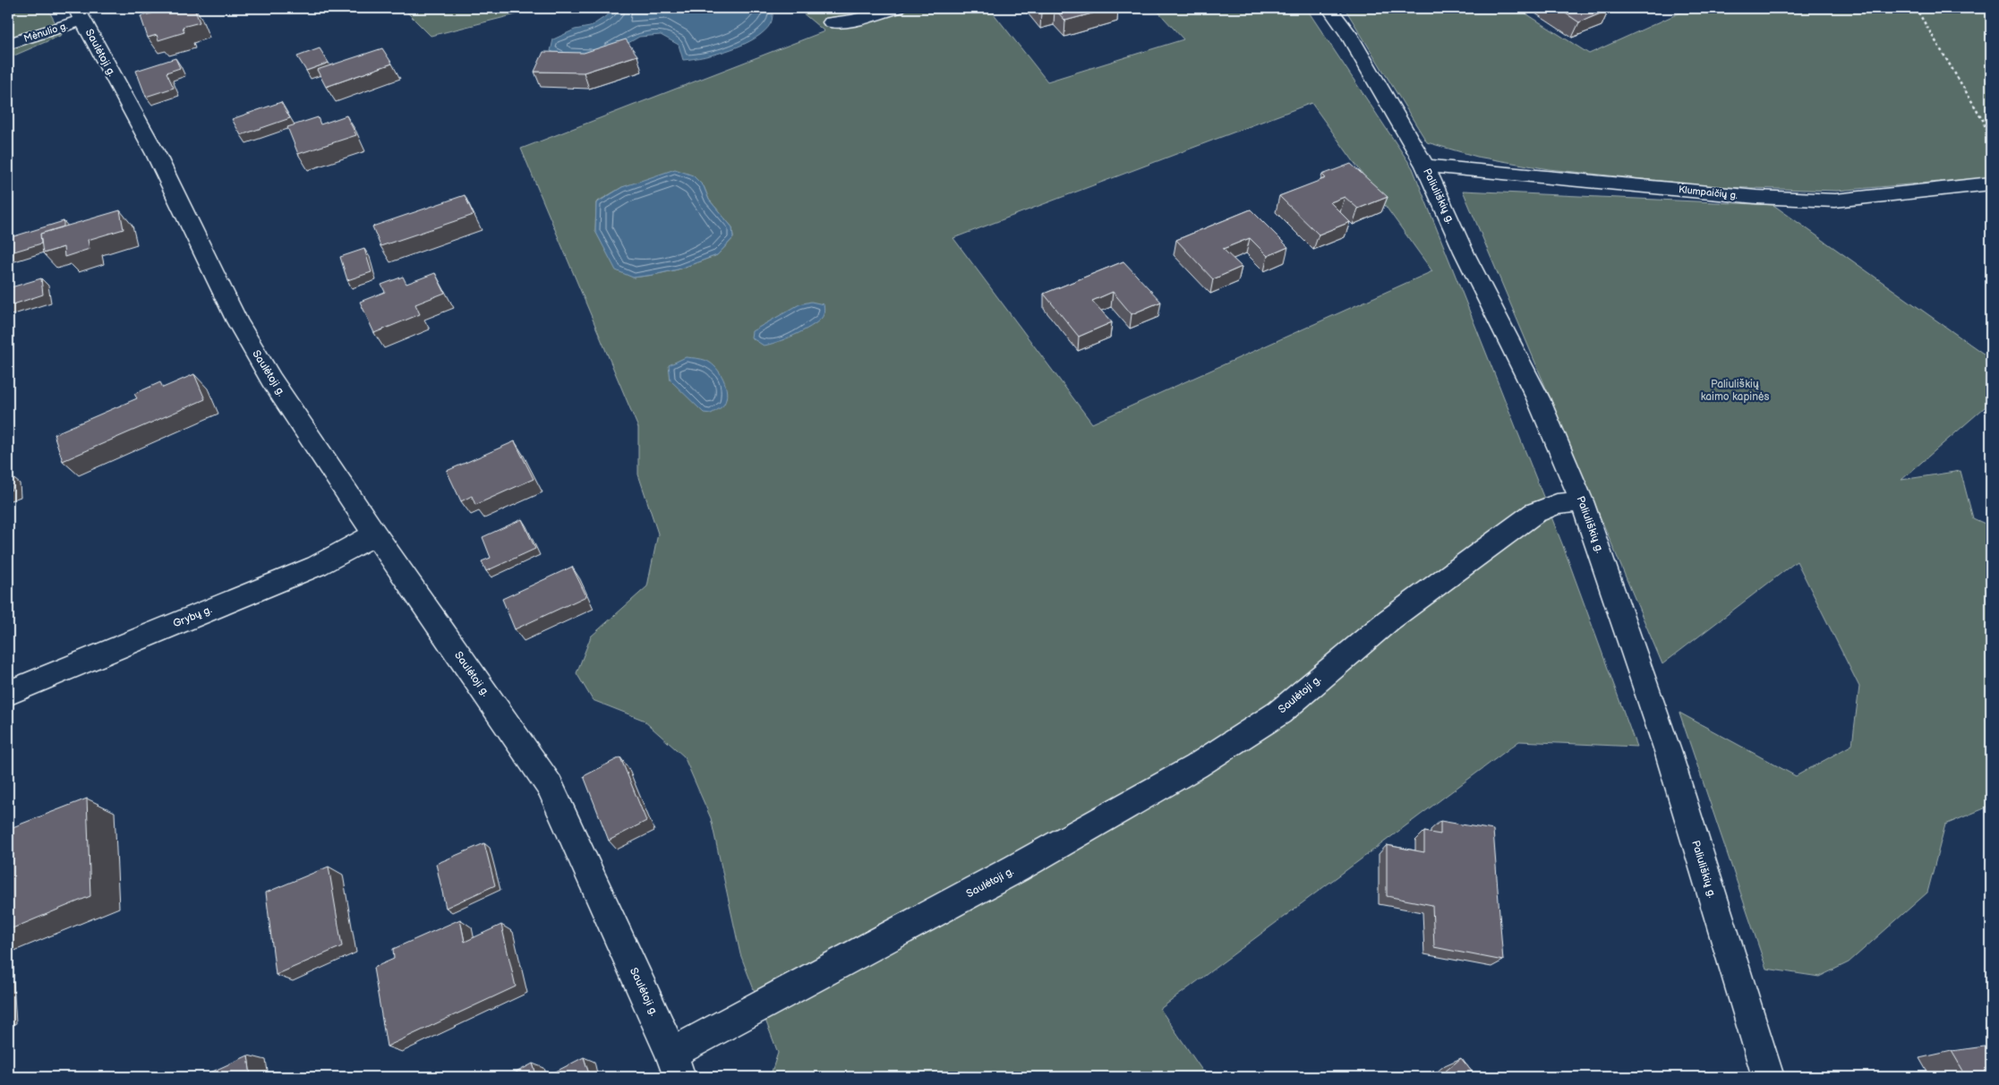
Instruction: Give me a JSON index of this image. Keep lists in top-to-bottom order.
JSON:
{
  "streets": {
    "street": [
      "Mėnulio g.",
      "Saulėtoji g.",
      "Klumpaičių g.",
      "Paliuliškių g.",
      "Grybų g."
    ]
  },
  "crossings": [
    ["Mėnulio g.", "Saulėtoji g."],
    ["Saulėtoji g.", "Paliuliškių g."],
    ["Saulėtoji g.", "Grybų g."],
    ["Klumpaičių g.", "Paliuliškių g."]
  ],
  "parks": ["Paliuliškių kaimo kapinės"]
}
